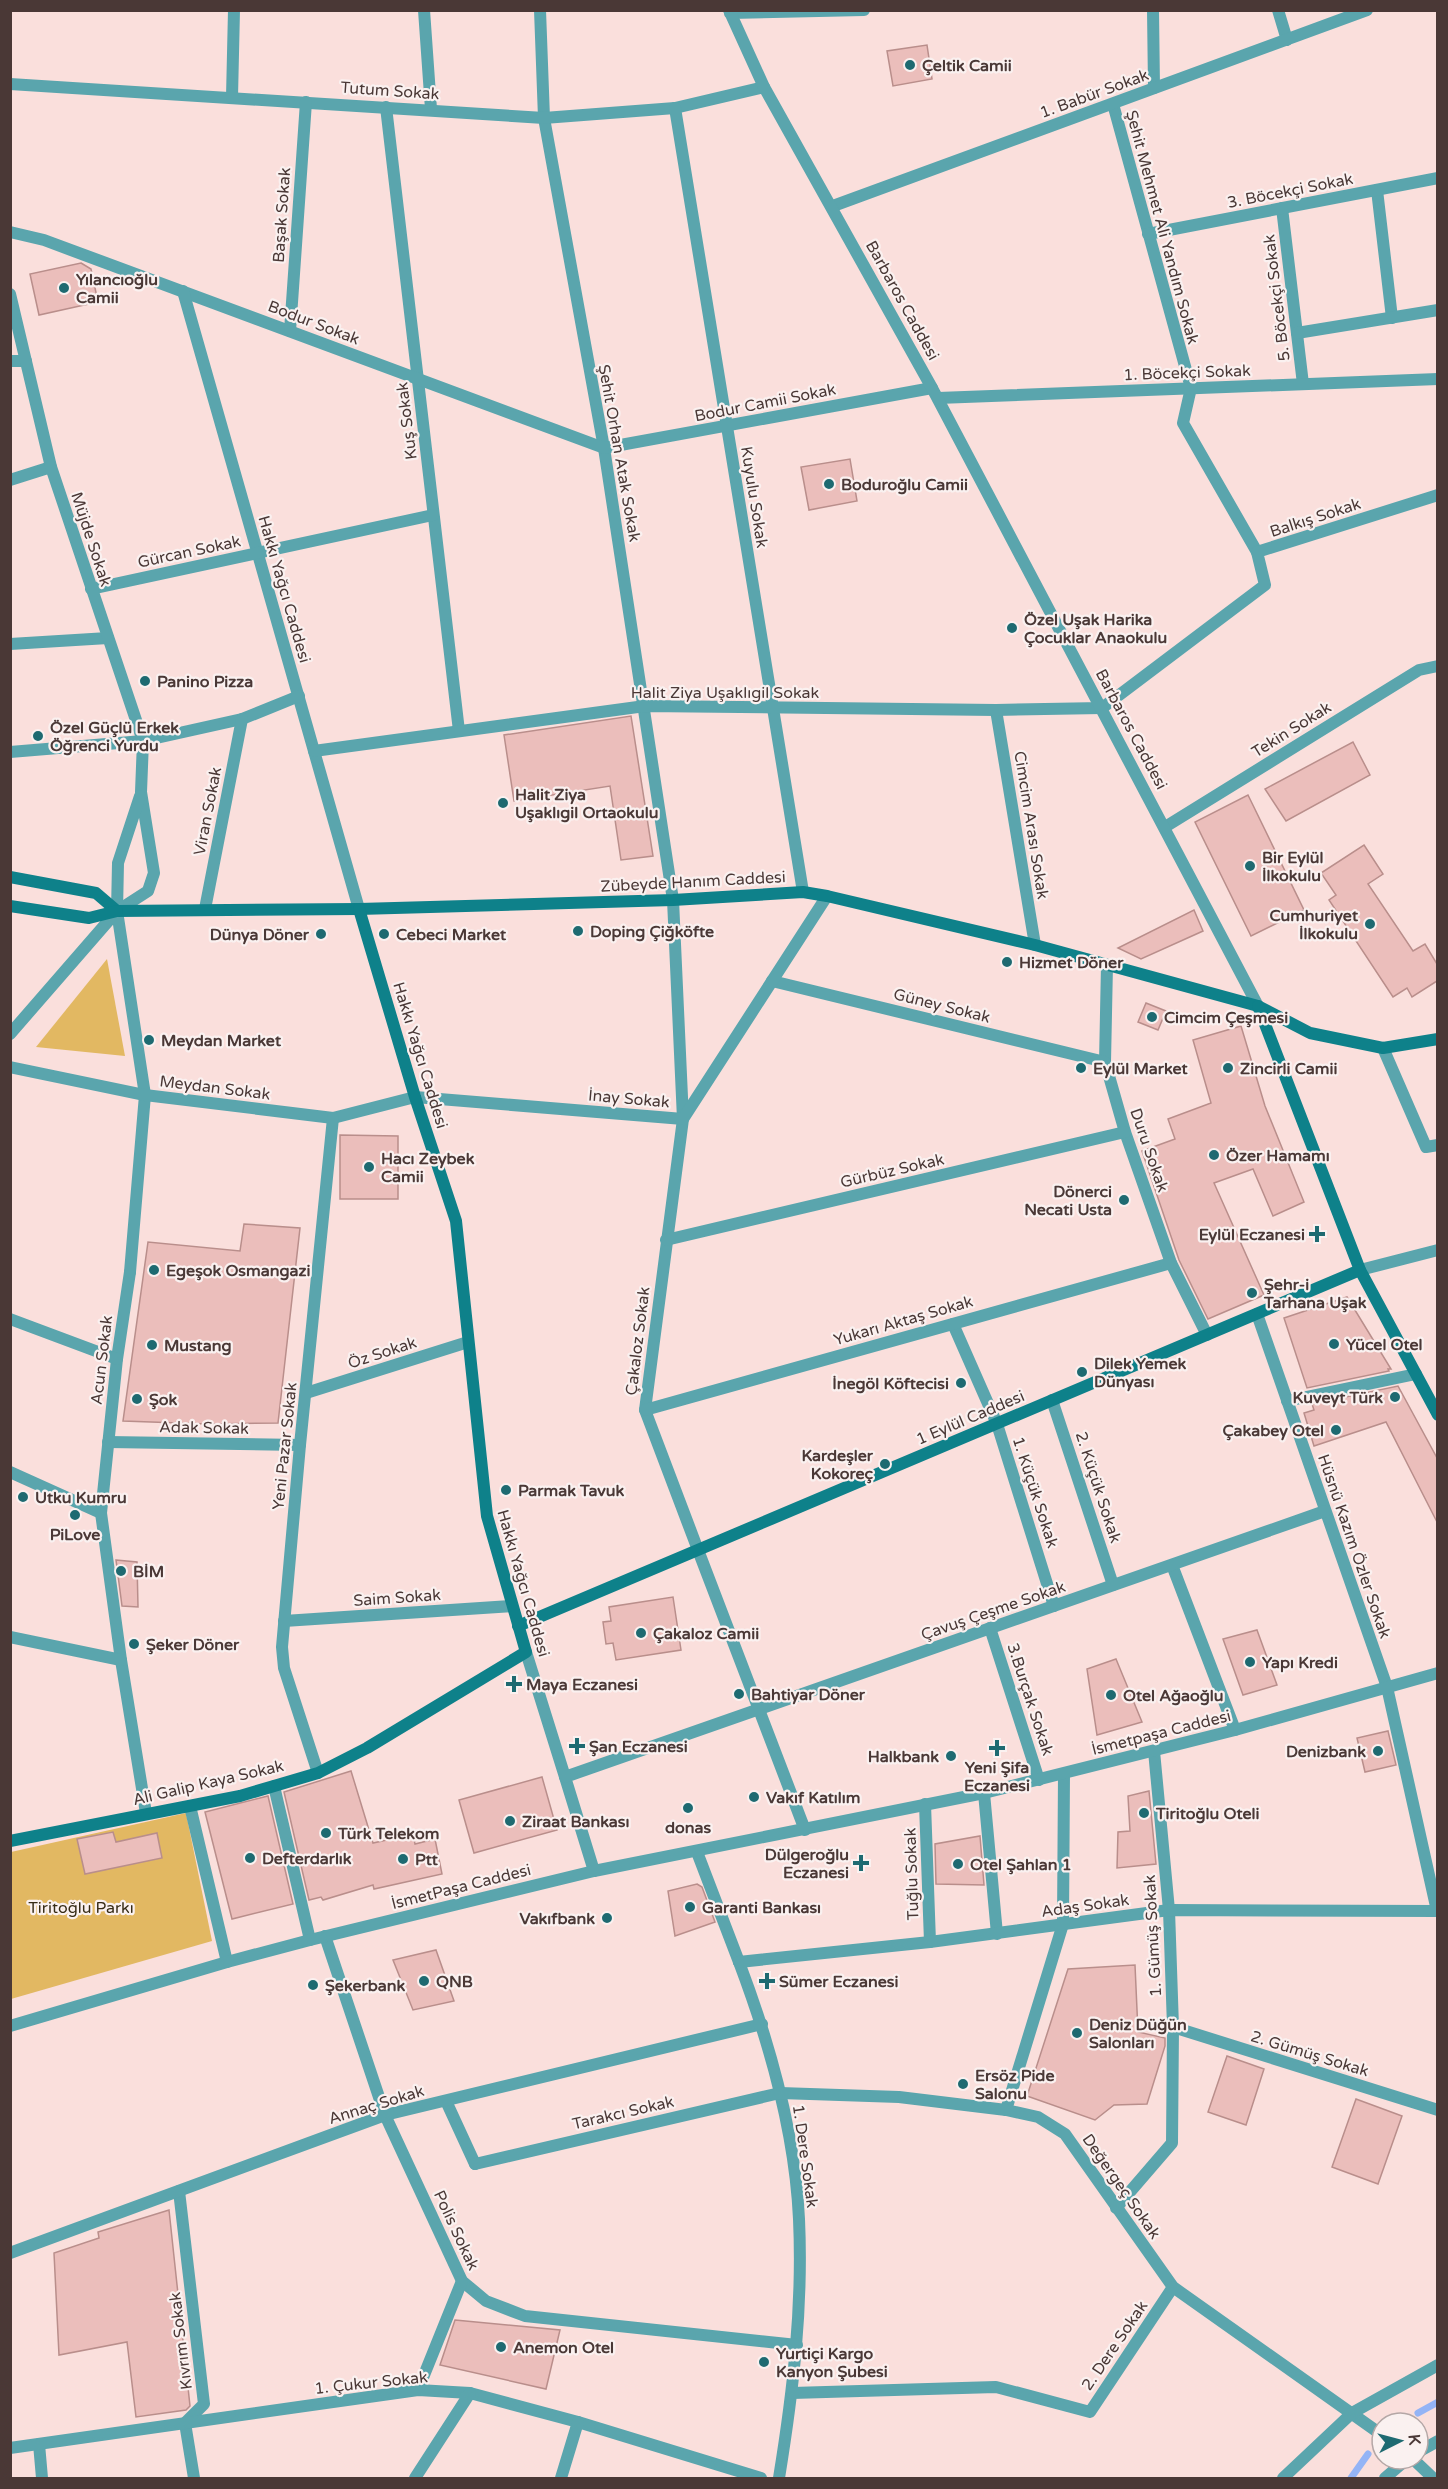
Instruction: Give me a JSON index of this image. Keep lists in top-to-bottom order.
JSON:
{
  "streets": {
    "main road": [
      "Barbaros Caddesi",
      "Hakkı Yağcı Caddesi",
      "Zübeyde Hanım Caddesi",
      "1 Eylül Caddesi",
      "Ali Galip Kaya Sokak"
    ],
    "street": [
      "Tutum Sokak",
      "1. Babür Sokak",
      "3. Böcekçi Sokak",
      "Başak Sokak",
      "Şehit Mehmet Ali Yandım Sokak",
      "5. Böcekçi Sokak",
      "Bodur Sokak",
      "1. Böcekçi Sokak",
      "Bodur Camii Sokak",
      "Kuş Sokak",
      "Şehit Orhan Atak Sokak",
      "Kuyulu Sokak",
      "Balkış Sokak",
      "Müjde Sokak",
      "Gürcan Sokak",
      "Halit Ziya Uşaklıgil Sokak",
      "Tekin Sokak",
      "Viran Sokak",
      "Cimcim Arası Sokak",
      "Güney Sokak",
      "Meydan Sokak",
      "İnay Sokak",
      "Duru Sokak",
      "Gürbüz Sokak",
      "Yukarı Aktaş Sokak",
      "Çakaloz Sokak",
      "Öz Sokak",
      "Acun Sokak",
      "Adak Sokak",
      "Yeni Pazar Sokak",
      "2. Küçük Sokak",
      "1. Küçük Sokak",
      "Hüsnü Kazım Özler Sokak",
      "Saim Sokak",
      "Çavuş Çeşme Sokak",
      "3.Burçak Sokak",
      "İsmetpaşa Caddesi",
      "Tuğlu Sokak",
      "İsmetPaşa Caddesi",
      "Adaş Sokak",
      "1. Gümüş Sokak",
      "2. Gümüş Sokak",
      "Annaç Sokak",
      "Tarakcı Sokak",
      "1. Dere Sokak",
      "Değergeç Sokak",
      "Polis Sokak",
      "Kıvrım Sokak",
      "2. Dere Sokak",
      "1. Çukur Sokak"
    ]
  },
  "crossings": [
    ["Tutum Sokak", "Başak Sokak"],
    ["Tutum Sokak", "Barbaros Caddesi"],
    ["Tutum Sokak", "Kuş Sokak"],
    ["Tutum Sokak", "Şehit Orhan Atak Sokak"],
    ["Tutum Sokak", "Kuyulu Sokak"],
    ["1. Babür Sokak", "Şehit Mehmet Ali Yandım Sokak"],
    ["1. Babür Sokak", "Barbaros Caddesi"],
    ["3. Böcekçi Sokak", "Şehit Mehmet Ali Yandım Sokak"],
    ["3. Böcekçi Sokak", "5. Böcekçi Sokak"],
    ["Başak Sokak", "Bodur Sokak"],
    ["Şehit Mehmet Ali Yandım Sokak", "1. Böcekçi Sokak"],
    ["Şehit Mehmet Ali Yandım Sokak", "Balkış Sokak"],
    ["5. Böcekçi Sokak", "1. Böcekçi Sokak"],
    ["Barbaros Caddesi", "1. Böcekçi Sokak"],
    ["Barbaros Caddesi", "Bodur Camii Sokak"],
    ["Barbaros Caddesi", "Balkış Sokak"],
    ["Barbaros Caddesi", "Halit Ziya Uşaklıgil Sokak"],
    ["Barbaros Caddesi", "Tekin Sokak"],
    ["Barbaros Caddesi", "Zübeyde Hanım Caddesi"],
    ["Barbaros Caddesi", "1 Eylül Caddesi"],
    ["Bodur Sokak", "Bodur Camii Sokak"],
    ["Bodur Sokak", "Kuş Sokak"],
    ["Bodur Sokak", "Şehit Orhan Atak Sokak"],
    ["Bodur Sokak", "Hakkı Yağcı Caddesi"],
    ["1. Böcekçi Sokak", "Bodur Camii Sokak"],
    ["Bodur Camii Sokak", "Şehit Orhan Atak Sokak"],
    ["Bodur Camii Sokak", "Kuyulu Sokak"],
    ["Kuş Sokak", "Gürcan Sokak"],
    ["Kuş Sokak", "Halit Ziya Uşaklıgil Sokak"],
    ["Şehit Orhan Atak Sokak", "Halit Ziya Uşaklıgil Sokak"],
    ["Şehit Orhan Atak Sokak", "Zübeyde Hanım Caddesi"],
    ["Şehit Orhan Atak Sokak", "Çakaloz Sokak"],
    ["Kuyulu Sokak", "Halit Ziya Uşaklıgil Sokak"],
    ["Kuyulu Sokak", "Zübeyde Hanım Caddesi"],
    ["Balkış Sokak", "Halit Ziya Uşaklıgil Sokak"],
    ["Müjde Sokak", "Gürcan Sokak"],
    ["Müjde Sokak", "Acun Sokak"],
    ["Gürcan Sokak", "Hakkı Yağcı Caddesi"],
    ["Hakkı Yağcı Caddesi", "Halit Ziya Uşaklıgil Sokak"],
    ["Hakkı Yağcı Caddesi", "Zübeyde Hanım Caddesi"],
    ["Hakkı Yağcı Caddesi", "Meydan Sokak"],
    ["Hakkı Yağcı Caddesi", "İnay Sokak"],
    ["Hakkı Yağcı Caddesi", "Öz Sokak"],
    ["Hakkı Yağcı Caddesi", "1 Eylül Caddesi"],
    ["Hakkı Yağcı Caddesi", "Saim Sokak"],
    ["Hakkı Yağcı Caddesi", "Çavuş Çeşme Sokak"],
    ["Hakkı Yağcı Caddesi", "Ali Galip Kaya Sokak"],
    ["Hakkı Yağcı Caddesi", "İsmetPaşa Caddesi"],
    ["Halit Ziya Uşaklıgil Sokak", "Cimcim Arası Sokak"],
    ["Viran Sokak", "Zübeyde Hanım Caddesi"],
    ["Cimcim Arası Sokak", "Zübeyde Hanım Caddesi"],
    ["Zübeyde Hanım Caddesi", "İnay Sokak"],
    ["Zübeyde Hanım Caddesi", "Duru Sokak"],
    ["Zübeyde Hanım Caddesi", "Çakaloz Sokak"],
    ["Zübeyde Hanım Caddesi", "Acun Sokak"],
    ["Güney Sokak", "İnay Sokak"],
    ["Güney Sokak", "Duru Sokak"],
    ["Meydan Sokak", "İnay Sokak"],
    ["Meydan Sokak", "Acun Sokak"],
    ["Meydan Sokak", "Yeni Pazar Sokak"],
    ["İnay Sokak", "Çakaloz Sokak"],
    ["Duru Sokak", "Gürbüz Sokak"],
    ["Duru Sokak", "Yukarı Aktaş Sokak"],
    ["Duru Sokak", "1 Eylül Caddesi"],
    ["Gürbüz Sokak", "Çakaloz Sokak"],
    ["Yukarı Aktaş Sokak", "Çakaloz Sokak"],
    ["Yukarı Aktaş Sokak", "1. Küçük Sokak"],
    ["Çakaloz Sokak", "1 Eylül Caddesi"],
    ["Çakaloz Sokak", "Çavuş Çeşme Sokak"],
    ["Çakaloz Sokak", "İsmetPaşa Caddesi"],
    ["Öz Sokak", "Yeni Pazar Sokak"],
    ["Acun Sokak", "Adak Sokak"],
    ["Acun Sokak", "Ali Galip Kaya Sokak"],
    ["1 Eylül Caddesi", "2. Küçük Sokak"],
    ["1 Eylül Caddesi", "1. Küçük Sokak"],
    ["1 Eylül Caddesi", "Hüsnü Kazım Özler Sokak"],
    ["Adak Sokak", "Yeni Pazar Sokak"],
    ["Yeni Pazar Sokak", "Saim Sokak"],
    ["Yeni Pazar Sokak", "Ali Galip Kaya Sokak"],
    ["2. Küçük Sokak", "Çavuş Çeşme Sokak"],
    ["1. Küçük Sokak", "Çavuş Çeşme Sokak"],
    ["Hüsnü Kazım Özler Sokak", "Çavuş Çeşme Sokak"],
    ["Hüsnü Kazım Özler Sokak", "İsmetpaşa Caddesi"],
    ["Hüsnü Kazım Özler Sokak", "Adaş Sokak"],
    ["Çavuş Çeşme Sokak", "3.Burçak Sokak"],
    ["3.Burçak Sokak", "İsmetpaşa Caddesi"],
    ["İsmetpaşa Caddesi", "Tuğlu Sokak"],
    ["İsmetpaşa Caddesi", "İsmetPaşa Caddesi"],
    ["İsmetpaşa Caddesi", "1. Gümüş Sokak"],
    ["Tuğlu Sokak", "İsmetPaşa Caddesi"],
    ["Tuğlu Sokak", "Adaş Sokak"],
    ["İsmetPaşa Caddesi", "1. Dere Sokak"],
    ["İsmetPaşa Caddesi", "Polis Sokak"],
    ["Adaş Sokak", "1. Gümüş Sokak"],
    ["Adaş Sokak", "1. Dere Sokak"],
    ["1. Gümüş Sokak", "2. Gümüş Sokak"],
    ["1. Gümüş Sokak", "Değergeç Sokak"],
    ["Annaç Sokak", "Tarakcı Sokak"],
    ["Annaç Sokak", "1. Dere Sokak"],
    ["Annaç Sokak", "Polis Sokak"],
    ["Annaç Sokak", "Kıvrım Sokak"],
    ["Tarakcı Sokak", "1. Dere Sokak"],
    ["Tarakcı Sokak", "Değergeç Sokak"],
    ["1. Dere Sokak", "Değergeç Sokak"],
    ["1. Dere Sokak", "Polis Sokak"],
    ["1. Dere Sokak", "2. Dere Sokak"],
    ["Değergeç Sokak", "2. Dere Sokak"],
    ["Kıvrım Sokak", "1. Çukur Sokak"]
  ],
  "parks": ["Tiritoğlu Parkı"],
  "places": {
    "other": [
      "Çeltik Camii",
      "Yılancıoğlu Camii",
      "Boduroğlu Camii",
      "Özel Uşak Harika Çocuklar Anaokulu",
      "Panino Pizza",
      "Özel Güçlü Erkek Öğrenci Yurdu",
      "Halit Ziya Uşaklıgil Ortaokulu",
      "Bir Eylül İlkokulu",
      "Cumhuriyet İlkokulu",
      "Doping Çiğköfte",
      "Dünya Döner",
      "Cebeci Market",
      "Hizmet Döner",
      "Cimcim Çeşmesi",
      "Meydan Market",
      "Eylül Market",
      "Zincirli Camii",
      "Özer Hamamı",
      "Hacı Zeybek Camii",
      "Dönerci Necati Usta",
      "Egeşok Osmangazi",
      "Şehr-i Tarhana Uşak",
      "Yücel Otel",
      "Mustang",
      "Dilek Yemek Dünyası",
      "İnegöl Köftecisi",
      "Kuveyt Türk",
      "Şok",
      "Çakabey Otel",
      "Kardeşler Kokoreç",
      "Parmak Tavuk",
      "Utku Kumru",
      "PiLove",
      "BİM",
      "Çakaloz Camii",
      "Şeker Döner",
      "Yapı Kredi",
      "Bahtiyar Döner",
      "Otel Ağaoğlu",
      "Denizbank",
      "Halkbank",
      "Vakıf Katılım",
      "donas",
      "Tiritoğlu Oteli",
      "Ziraat Bankası",
      "Türk Telekom",
      "Defterdarlık",
      "Ptt",
      "Otel Şahlan 1",
      "Garanti Bankası",
      "Vakıfbank",
      "QNB",
      "Şekerbank",
      "Deniz Düğün Salonları",
      "Ersöz Pide Salonu",
      "Anemon Otel",
      "Yurtiçi Kargo Kanyon Şubesi"
    ],
    "health": [
      "Eylül Eczanesi",
      "Maya Eczanesi",
      "Şan Eczanesi",
      "Yeni Şifa Eczanesi",
      "Dülgeroğlu Eczanesi",
      "Sümer Eczanesi"
    ]
  },
  "north": "right"
}
